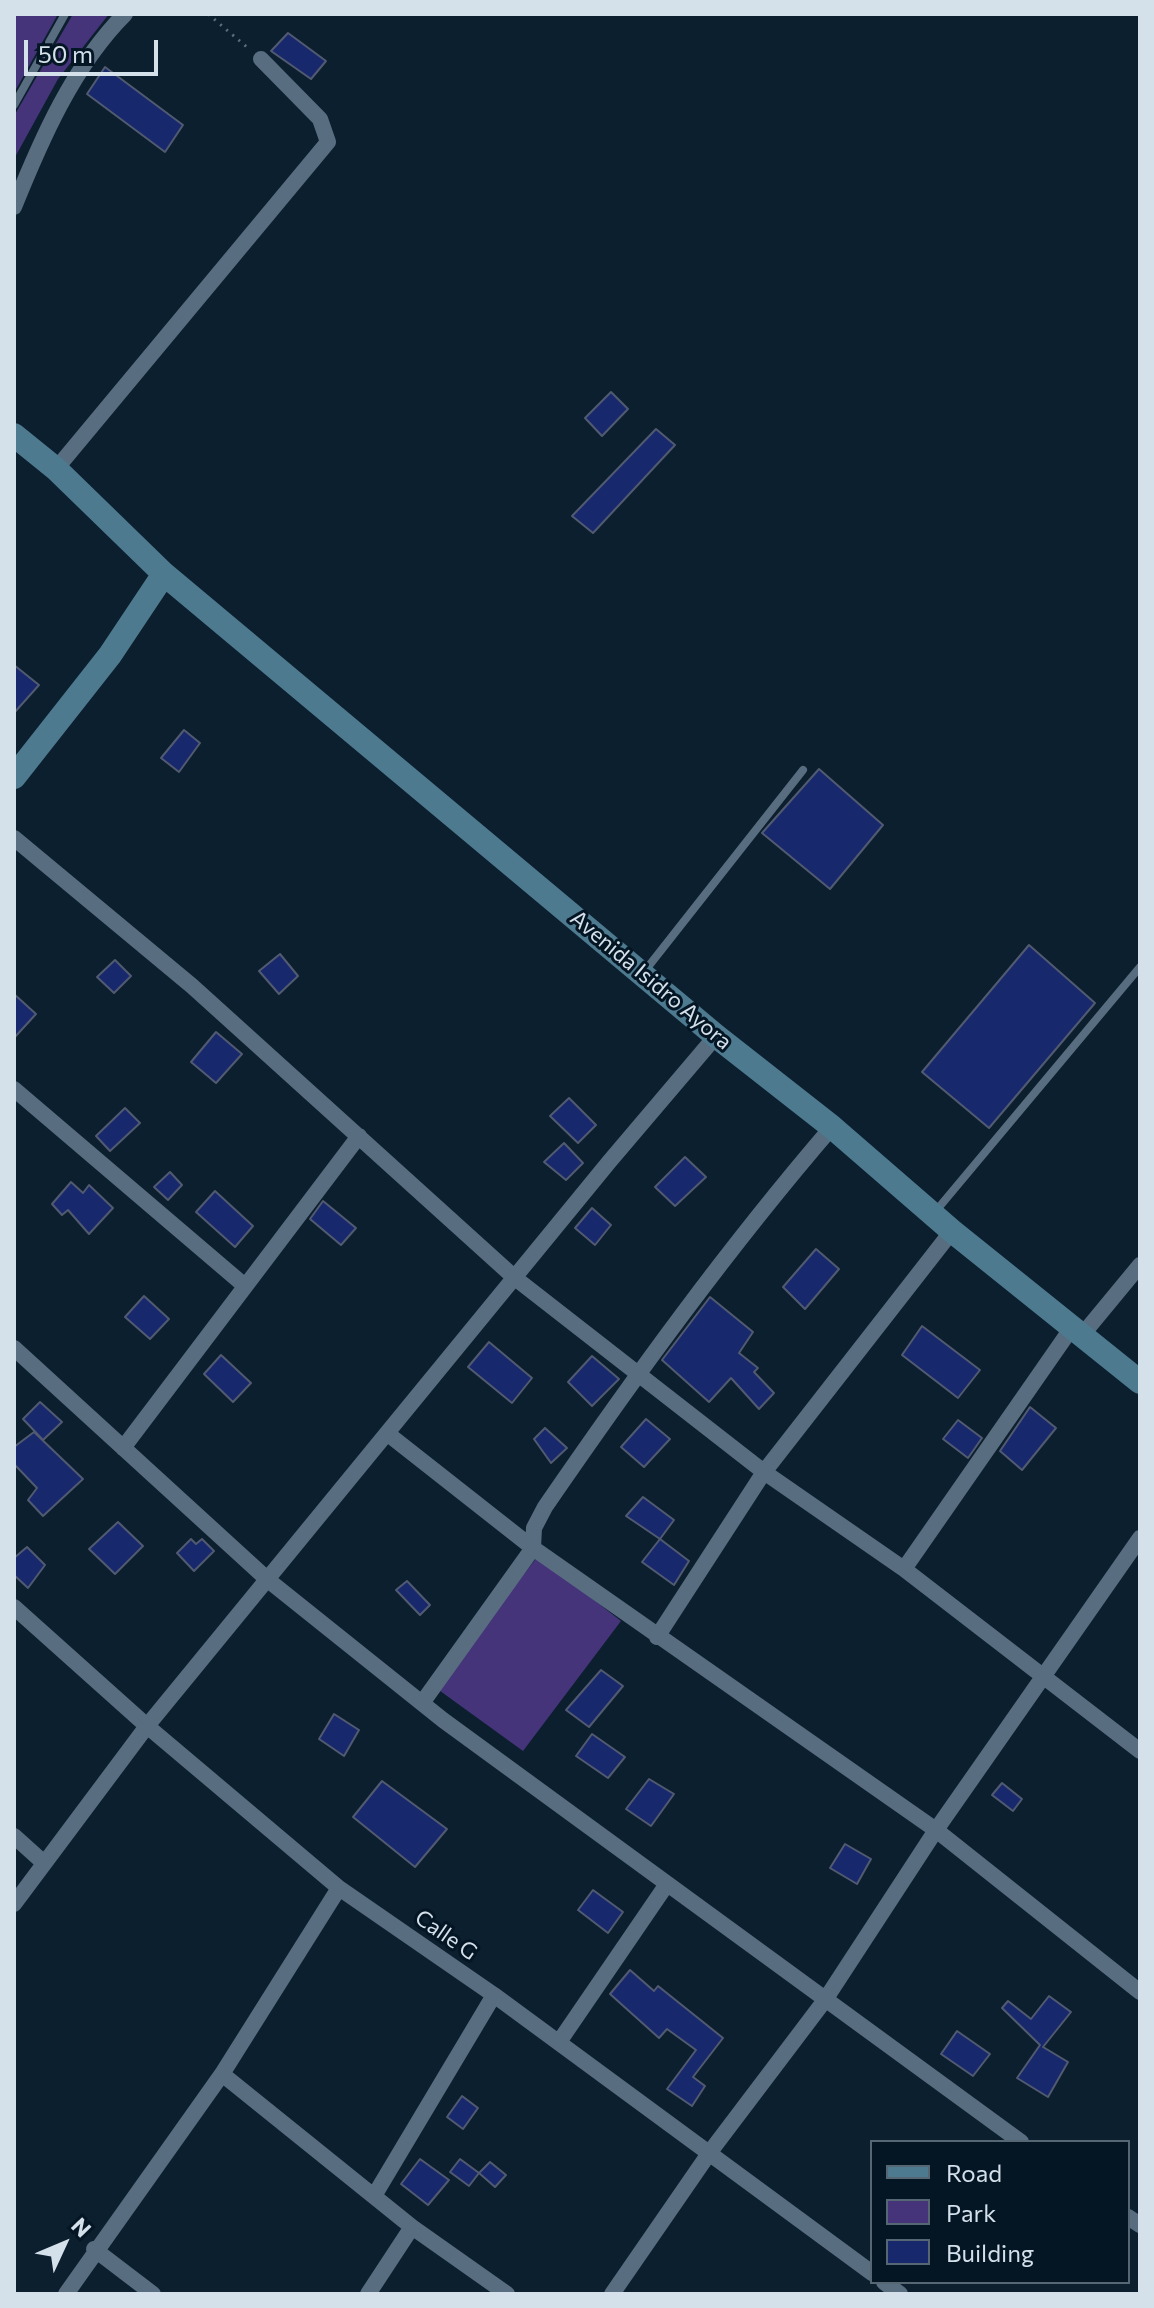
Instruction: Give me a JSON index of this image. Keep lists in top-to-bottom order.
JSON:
{
  "streets": {
    "street": ["Avenida Isidro Ayora", "Calle G"]
  },
  "legend": ["Road", "Park", "Building"],
  "scale_bar": "50 m",
  "north": "top right"
}
